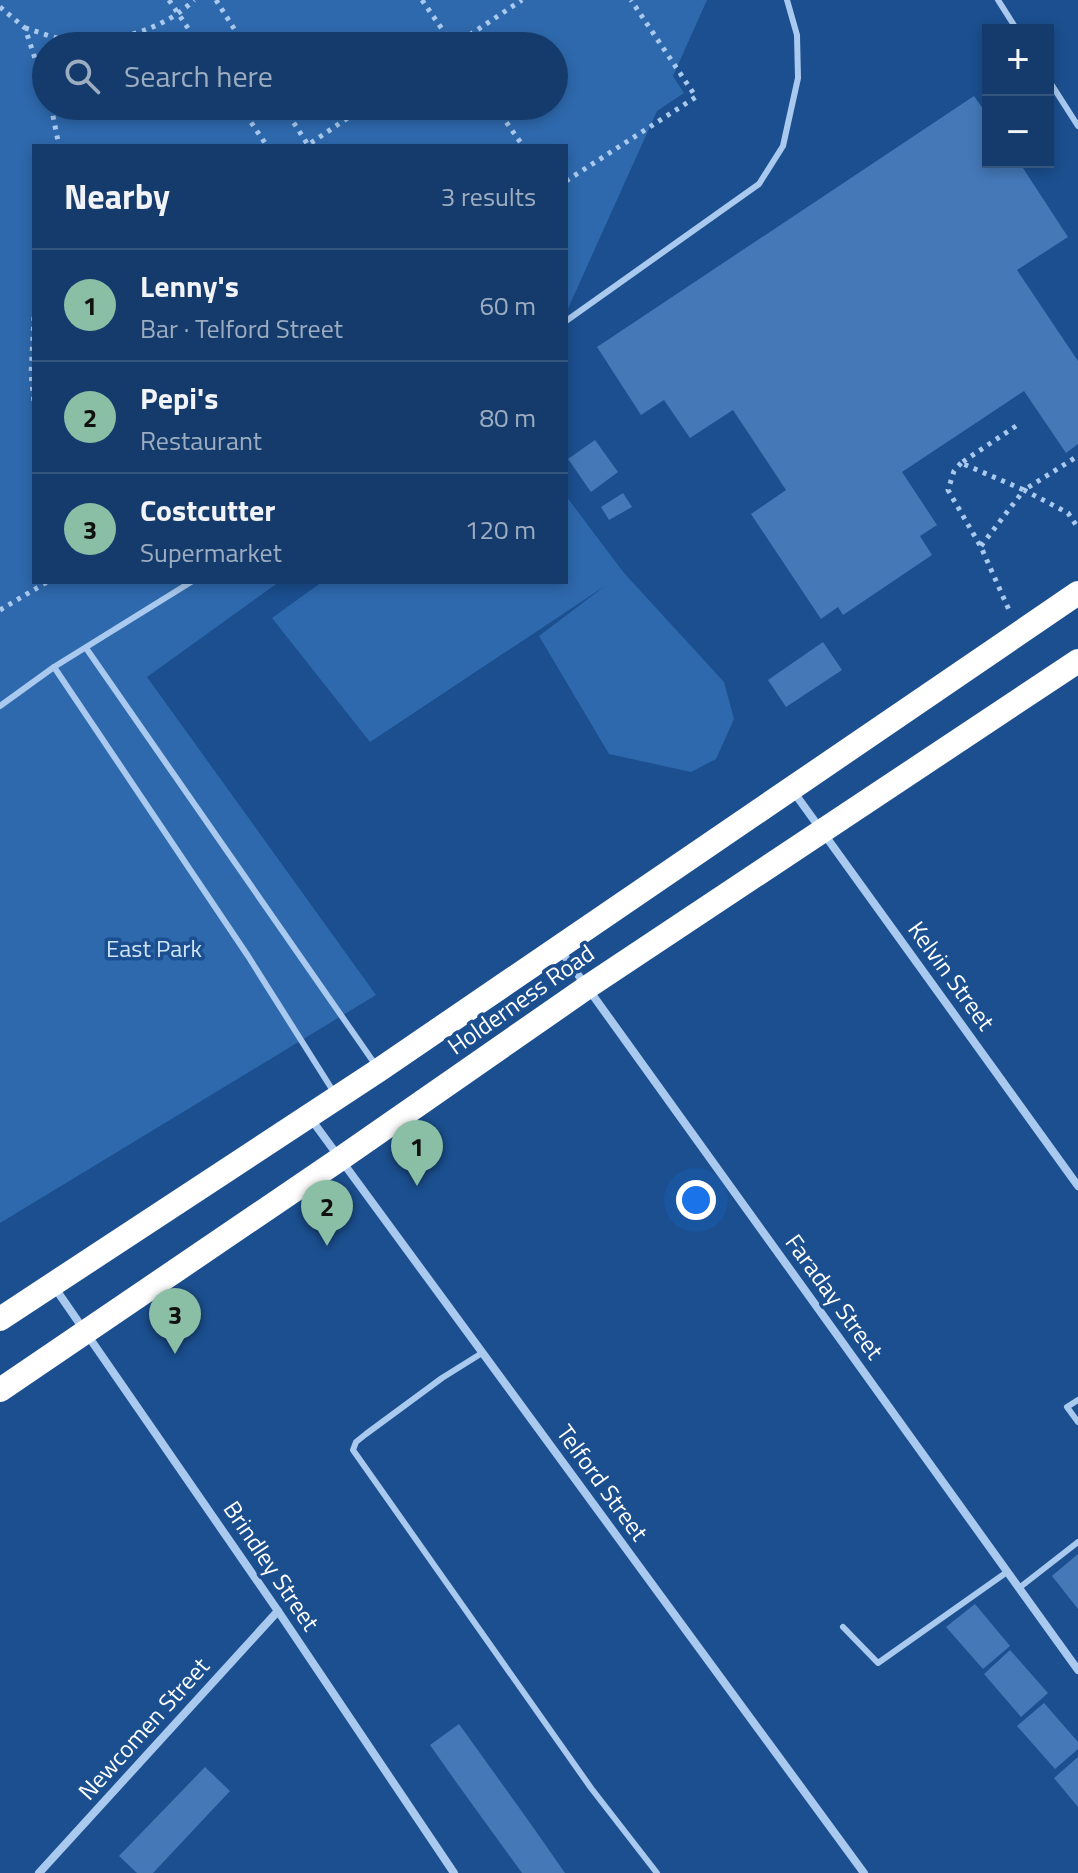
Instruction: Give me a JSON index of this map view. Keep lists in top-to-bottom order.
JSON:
{
  "streets": {
    "highway": ["Holderness Road"],
    "street": [
      "Kelvin Street",
      "Faraday Street",
      "Telford Street",
      "Brindley Street",
      "Newcomen Street"
    ]
  },
  "crossings": [
    ["Kelvin Street", "Holderness Road"],
    ["Holderness Road", "Faraday Street"],
    ["Holderness Road", "Telford Street"],
    ["Holderness Road", "Brindley Street"],
    ["Brindley Street", "Newcomen Street"]
  ],
  "parks": ["East Park"],
  "page": {
    "map_buttons": ["+", "−"],
    "search": "Search here",
    "heading": ["Nearby", "3 results"],
    "list": [
      {
        "mark": "1",
        "name": "Lenny's",
        "note": "Bar · Telford Street",
        "value": "60 m"
      },
      {
        "mark": "2",
        "name": "Pepi's",
        "note": "Restaurant",
        "value": "80 m"
      },
      {
        "mark": "3",
        "name": "Costcutter",
        "note": "Supermarket",
        "value": "120 m"
      }
    ],
    "pins": ["1", "2", "3"]
  }
}
